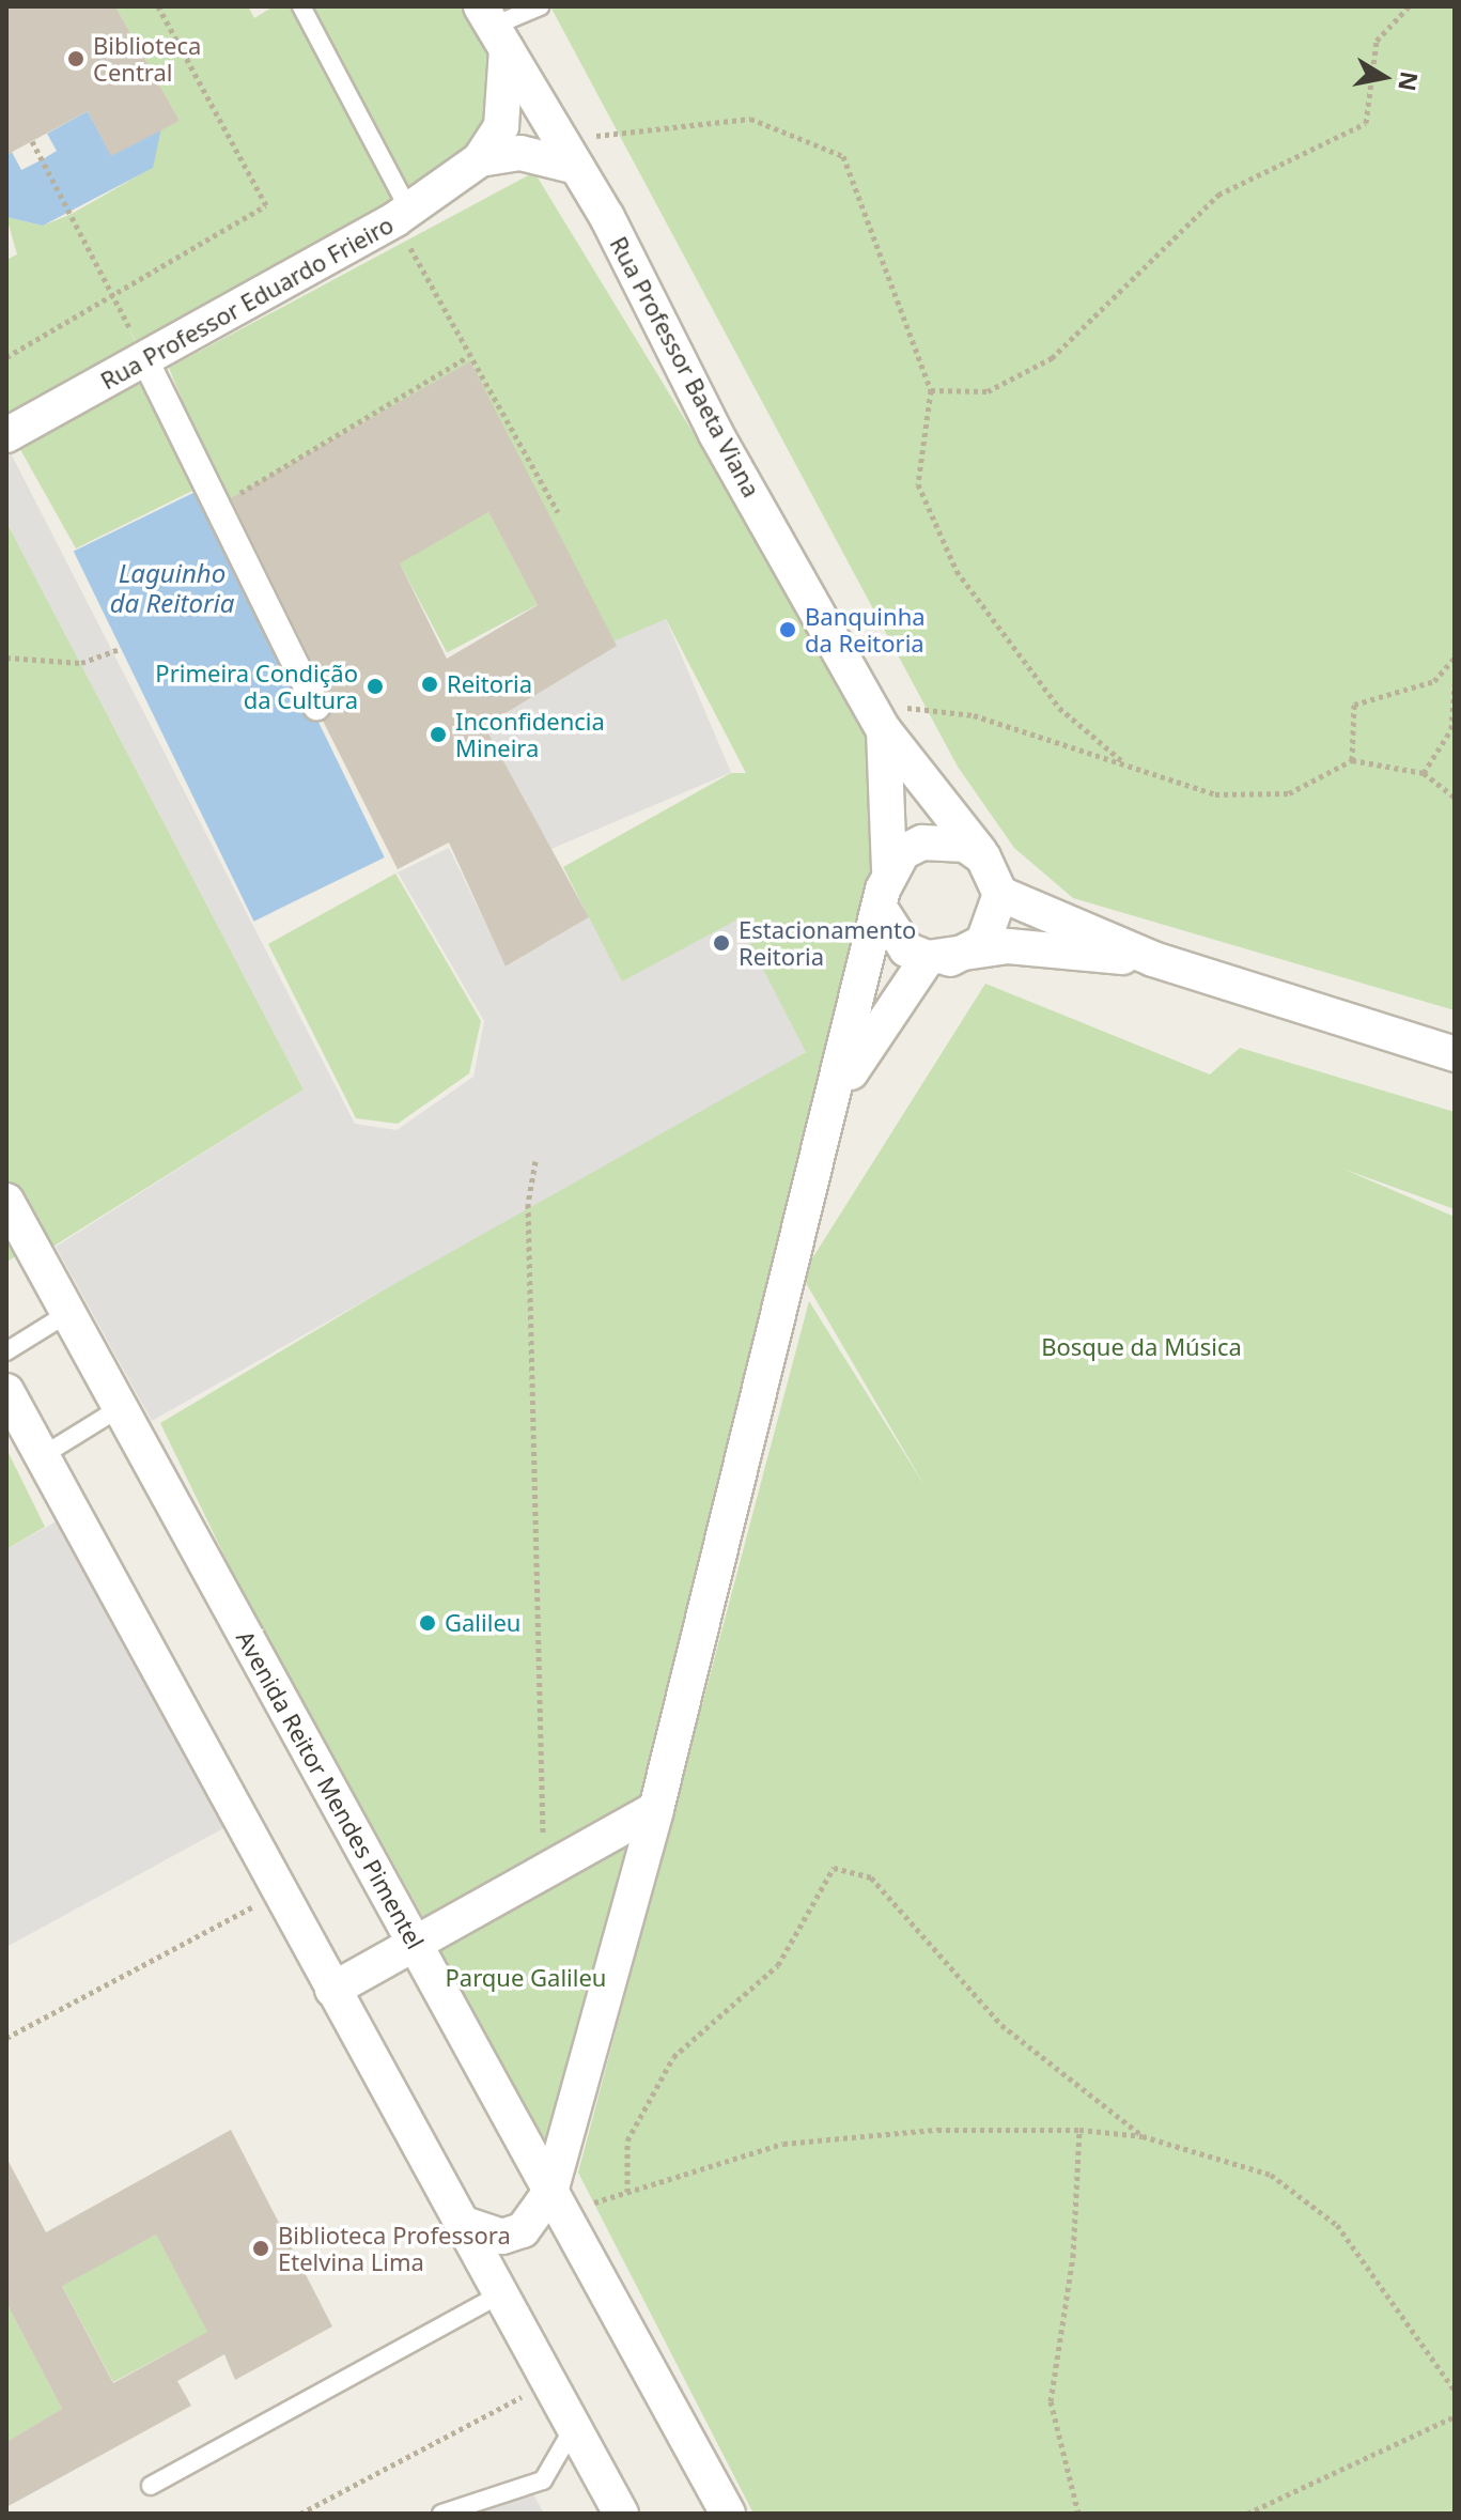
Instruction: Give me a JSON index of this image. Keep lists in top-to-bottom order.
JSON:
{
  "streets": {
    "street": ["Rua Professor Eduardo Frieiro", "Rua Professor Baeta Viana", "Avenida Reitor Mendes Pimentel"]
  },
  "crossings": [
    ["Rua Professor Eduardo Frieiro", "Rua Professor Baeta Viana"]
  ],
  "water": ["Laguinho da Reitoria"],
  "parks": ["Bosque da Música", "Parque Galileu"],
  "places": [
    "Biblioteca Central",
    "Banquinha da Reitoria",
    "Reitoria",
    "Primeira Condição da Cultura",
    "Inconfidencia Mineira",
    "Estacionamento Reitoria",
    "Galileu",
    "Biblioteca Professora Etelvina Lima"
  ],
  "north": "right"
}
